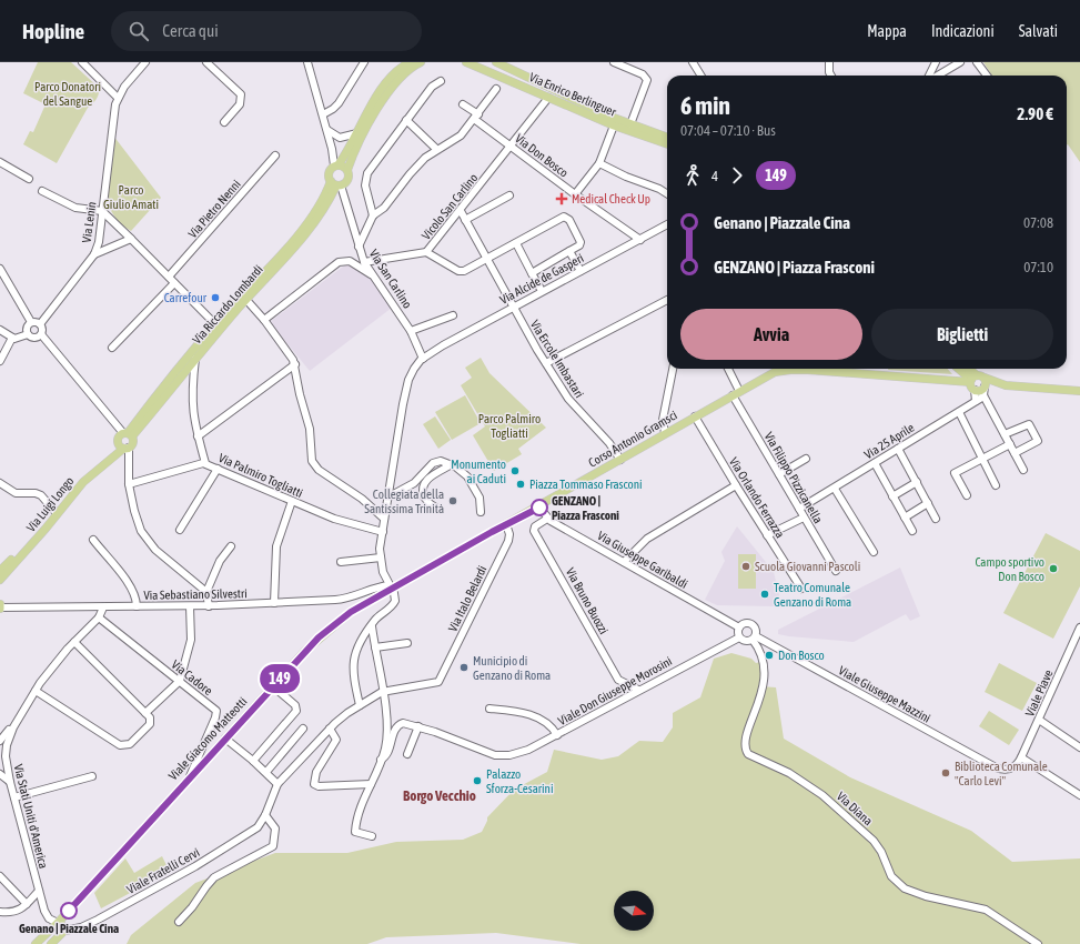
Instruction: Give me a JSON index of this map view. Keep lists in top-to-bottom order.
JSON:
{
  "streets": {
    "main road": [
      "Via Enrico Berlinguer",
      "Via Riccardo Lombardi",
      "Corso Antonio Gramsci",
      "Via Luigi Longo",
      "Viale Giacomo Matteotti"
    ],
    "street": [
      "Via Don Bosco",
      "Vicolo San Carlino",
      "Via Pietro Nenni",
      "Via Lenin",
      "Via San Carlino",
      "Via Alcide de Gasperi",
      "Via Ercole Imbastari",
      "Via 25 Aprile",
      "Via Palmiro Togliatti",
      "Via Filippo Pizzicanella",
      "Via Orlando Ferrazza",
      "Via Giuseppe Garibaldi",
      "Via Sebastiano Silvestri",
      "Via Italo Belardi",
      "Via Bruno Buozzi",
      "Via Cadore",
      "Viale Don Giuseppe Morosini",
      "Viale Piave",
      "Viale Giuseppe Mazzini",
      "Via Diana",
      "Via Stati Uniti d'America",
      "Viale Fratelli Cervi"
    ]
  },
  "crossings": [
    ["Via Enrico Berlinguer", "Vicolo San Carlino"],
    ["Via Don Bosco", "Vicolo San Carlino"],
    ["Via Don Bosco", "Via Alcide de Gasperi"],
    ["Vicolo San Carlino", "Via San Carlino"],
    ["Vicolo San Carlino", "Via Ercole Imbastari"],
    ["Via San Carlino", "Via Alcide de Gasperi"],
    ["Via San Carlino", "Via Riccardo Lombardi"],
    ["Via Alcide de Gasperi", "Via Ercole Imbastari"],
    ["Via Ercole Imbastari", "Corso Antonio Gramsci"],
    ["Corso Antonio Gramsci", "Via Filippo Pizzicanella"],
    ["Corso Antonio Gramsci", "Via Orlando Ferrazza"],
    ["Corso Antonio Gramsci", "Via Giuseppe Garibaldi"],
    ["Corso Antonio Gramsci", "Via Italo Belardi"],
    ["Corso Antonio Gramsci", "Viale Giacomo Matteotti"],
    ["Via 25 Aprile", "Via Filippo Pizzicanella"],
    ["Via Giuseppe Garibaldi", "Via Bruno Buozzi"],
    ["Via Giuseppe Garibaldi", "Viale Don Giuseppe Morosini"],
    ["Via Giuseppe Garibaldi", "Viale Giuseppe Mazzini"],
    ["Via Giuseppe Garibaldi", "Via Diana"],
    ["Via Sebastiano Silvestri", "Viale Giacomo Matteotti"],
    ["Via Sebastiano Silvestri", "Via Stati Uniti d'America"],
    ["Via Italo Belardi", "Viale Giacomo Matteotti"],
    ["Via Bruno Buozzi", "Viale Don Giuseppe Morosini"],
    ["Via Cadore", "Viale Giacomo Matteotti"],
    ["Via Cadore", "Via Stati Uniti d'America"],
    ["Viale Don Giuseppe Morosini", "Viale Giuseppe Mazzini"],
    ["Viale Don Giuseppe Morosini", "Via Diana"],
    ["Viale Piave", "Viale Giuseppe Mazzini"],
    ["Viale Giuseppe Mazzini", "Via Diana"],
    ["Viale Giacomo Matteotti", "Via Stati Uniti d'America"]
  ],
  "districts": ["Borgo Vecchio"],
  "parks": ["Parco Donatori del Sangue", "Parco Giulio Amati", "Parco Palmiro Togliatti"],
  "places": {
    "health": ["Medical Check Up"],
    "other": [
      "Carrefour",
      "Monumento ai Caduti",
      "Piazza Tommaso Frasconi",
      "Collegiata della Santissima Trinità",
      "GENZANO | Piazza Frasconi",
      "Scuola Giovanni Pascoli",
      "Campo sportivo Don Bosco",
      "Teatro Comunale Genzano di Roma",
      "Don Bosco",
      "Municipio di Genzano di Roma",
      "Biblioteca Comunale \"Carlo Levi\"",
      "Palazzo Sforza-Cesarini",
      "Genano | Piazzale Cina"
    ]
  },
  "lines": ["bus line 149"],
  "north": "right",
  "page": {
    "header": "Hopline",
    "search": "Cerca qui",
    "nav": ["Mappa", "Indicazioni", "Salvati"],
    "on_map": "149",
    "heading": ["6 min", "07:04 – 07:10 · Bus", "2.90 €"],
    "legs": ["4", "149"],
    "list": [
      {
        "name": "Genano | Piazzale Cina",
        "value": "07:08"
      },
      {
        "name": "GENZANO | Piazza Frasconi",
        "value": "07:10"
      }
    ],
    "buttons": ["Avvia", "Biglietti"]
  }
}
